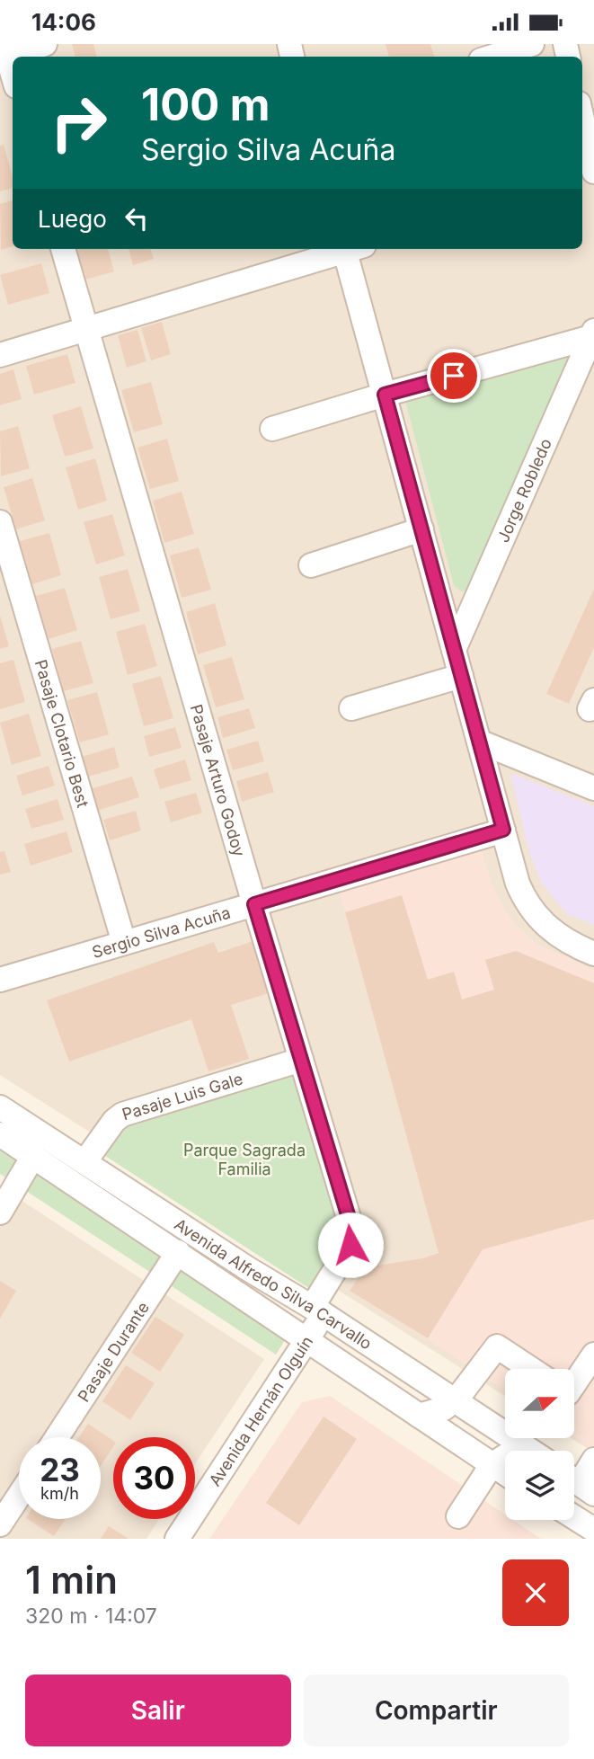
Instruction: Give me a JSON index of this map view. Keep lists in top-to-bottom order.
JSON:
{
  "streets": {
    "street": [
      "Jorge Robledo",
      "Pasaje Clotario Best",
      "Pasaje Arturo Godoy",
      "Sergio Silva Acuña",
      "Pasaje Luis Gale",
      "Avenida Alfredo Silva Carvallo",
      "Pasaje Durante",
      "Avenida Hernán Olguín"
    ]
  },
  "crossings": [
    ["Pasaje Clotario Best", "Sergio Silva Acuña"],
    ["Pasaje Arturo Godoy", "Sergio Silva Acuña"],
    ["Pasaje Arturo Godoy", "Pasaje Luis Gale"],
    ["Pasaje Arturo Godoy", "Avenida Alfredo Silva Carvallo"],
    ["Pasaje Arturo Godoy", "Avenida Hernán Olguín"],
    ["Pasaje Luis Gale", "Avenida Alfredo Silva Carvallo"],
    ["Avenida Alfredo Silva Carvallo", "Pasaje Durante"],
    ["Avenida Alfredo Silva Carvallo", "Avenida Hernán Olguín"]
  ],
  "parks": ["Parque Sagrada Familia"],
  "north": "right",
  "page": {
    "status": "14:06",
    "turn": ["100 m", "Sergio Silva Acuña"],
    "then": "Luego",
    "speed": "23 km/h",
    "limit": "30",
    "heading": ["1 min", "320 m · 14:07"],
    "buttons": ["Salir", "Compartir"]
  }
}
